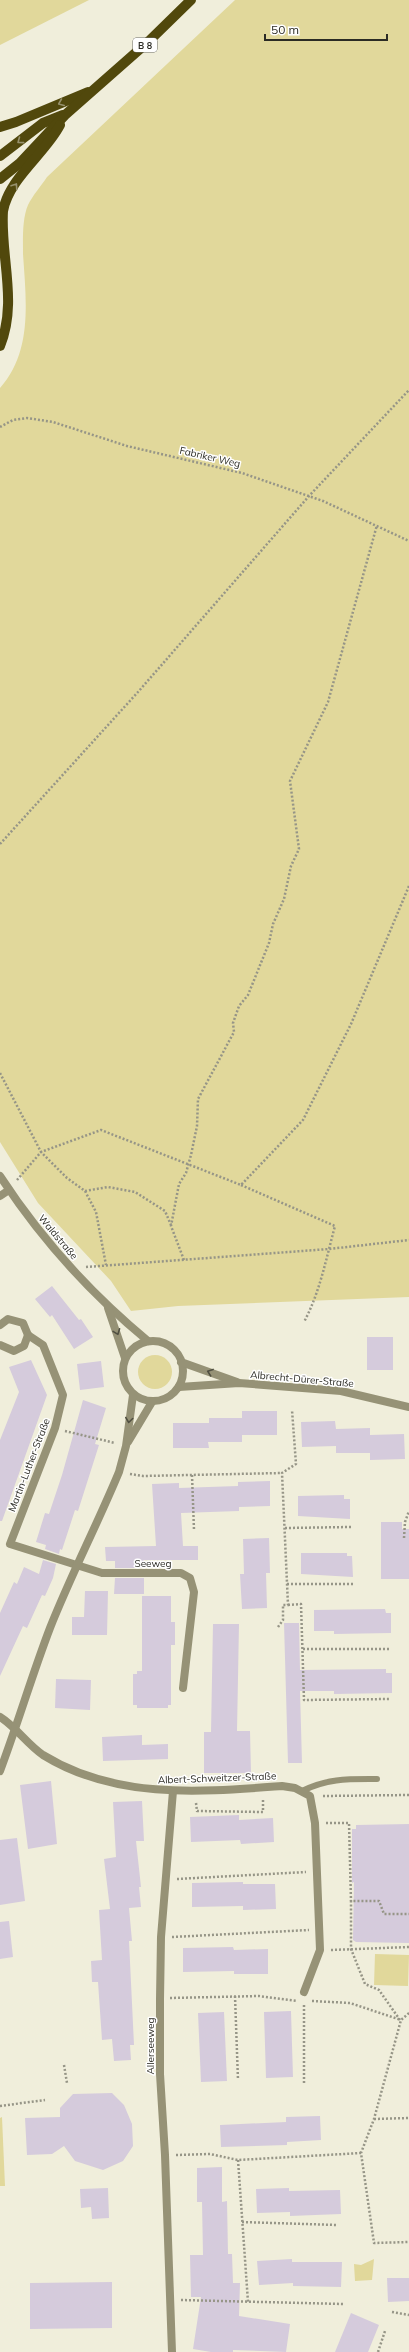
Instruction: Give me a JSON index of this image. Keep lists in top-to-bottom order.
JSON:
{
  "streets": {
    "main road": ["B 8"],
    "street": [
      "Waldstraße",
      "Albrecht-Dürer-Straße",
      "Martin-Luther-Straße",
      "Seeweg",
      "Albert-Schweitzer-Straße",
      "Allerseeweg"
    ],
    "path": ["Fabriker Weg"]
  },
  "crossings": [
    ["Waldstraße", "Albrecht-Dürer-Straße"],
    ["Martin-Luther-Straße", "Seeweg"],
    ["Albert-Schweitzer-Straße", "Allerseeweg"]
  ],
  "scale_bar": "50 m"
}
